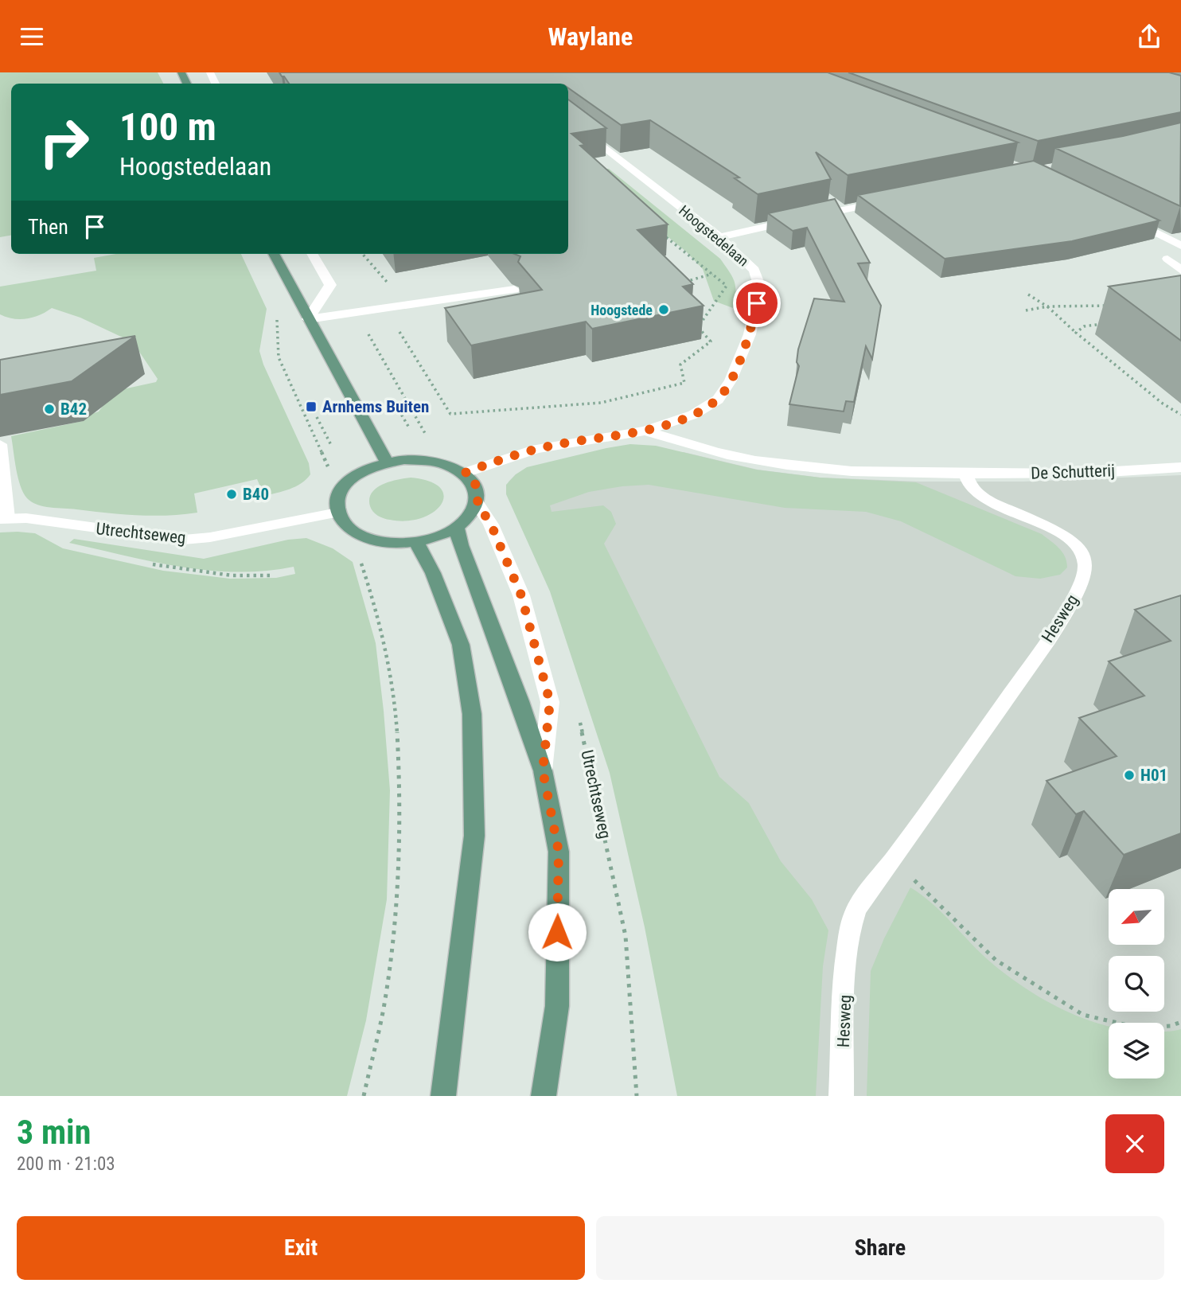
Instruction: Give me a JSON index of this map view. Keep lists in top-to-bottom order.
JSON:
{
  "streets": {
    "street": [
      "Hoogstedelaan",
      "De Schutterij",
      "Utrechtseweg",
      "Hesweg"
    ]
  },
  "crossings": [
    ["Hoogstedelaan", "Utrechtseweg"],
    ["De Schutterij", "Hesweg"]
  ],
  "places": {
    "other": [
      "Hoogstede",
      "B42",
      "B40",
      "H01"
    ],
    "transit": ["Arnhems Buiten"]
  },
  "north": "bottom left",
  "page": {
    "header": "Waylane",
    "turn": ["100 m", "Hoogstedelaan"],
    "then": "Then",
    "heading": ["3 min", "200 m · 21:03"],
    "buttons": ["Exit", "Share"]
  }
}
